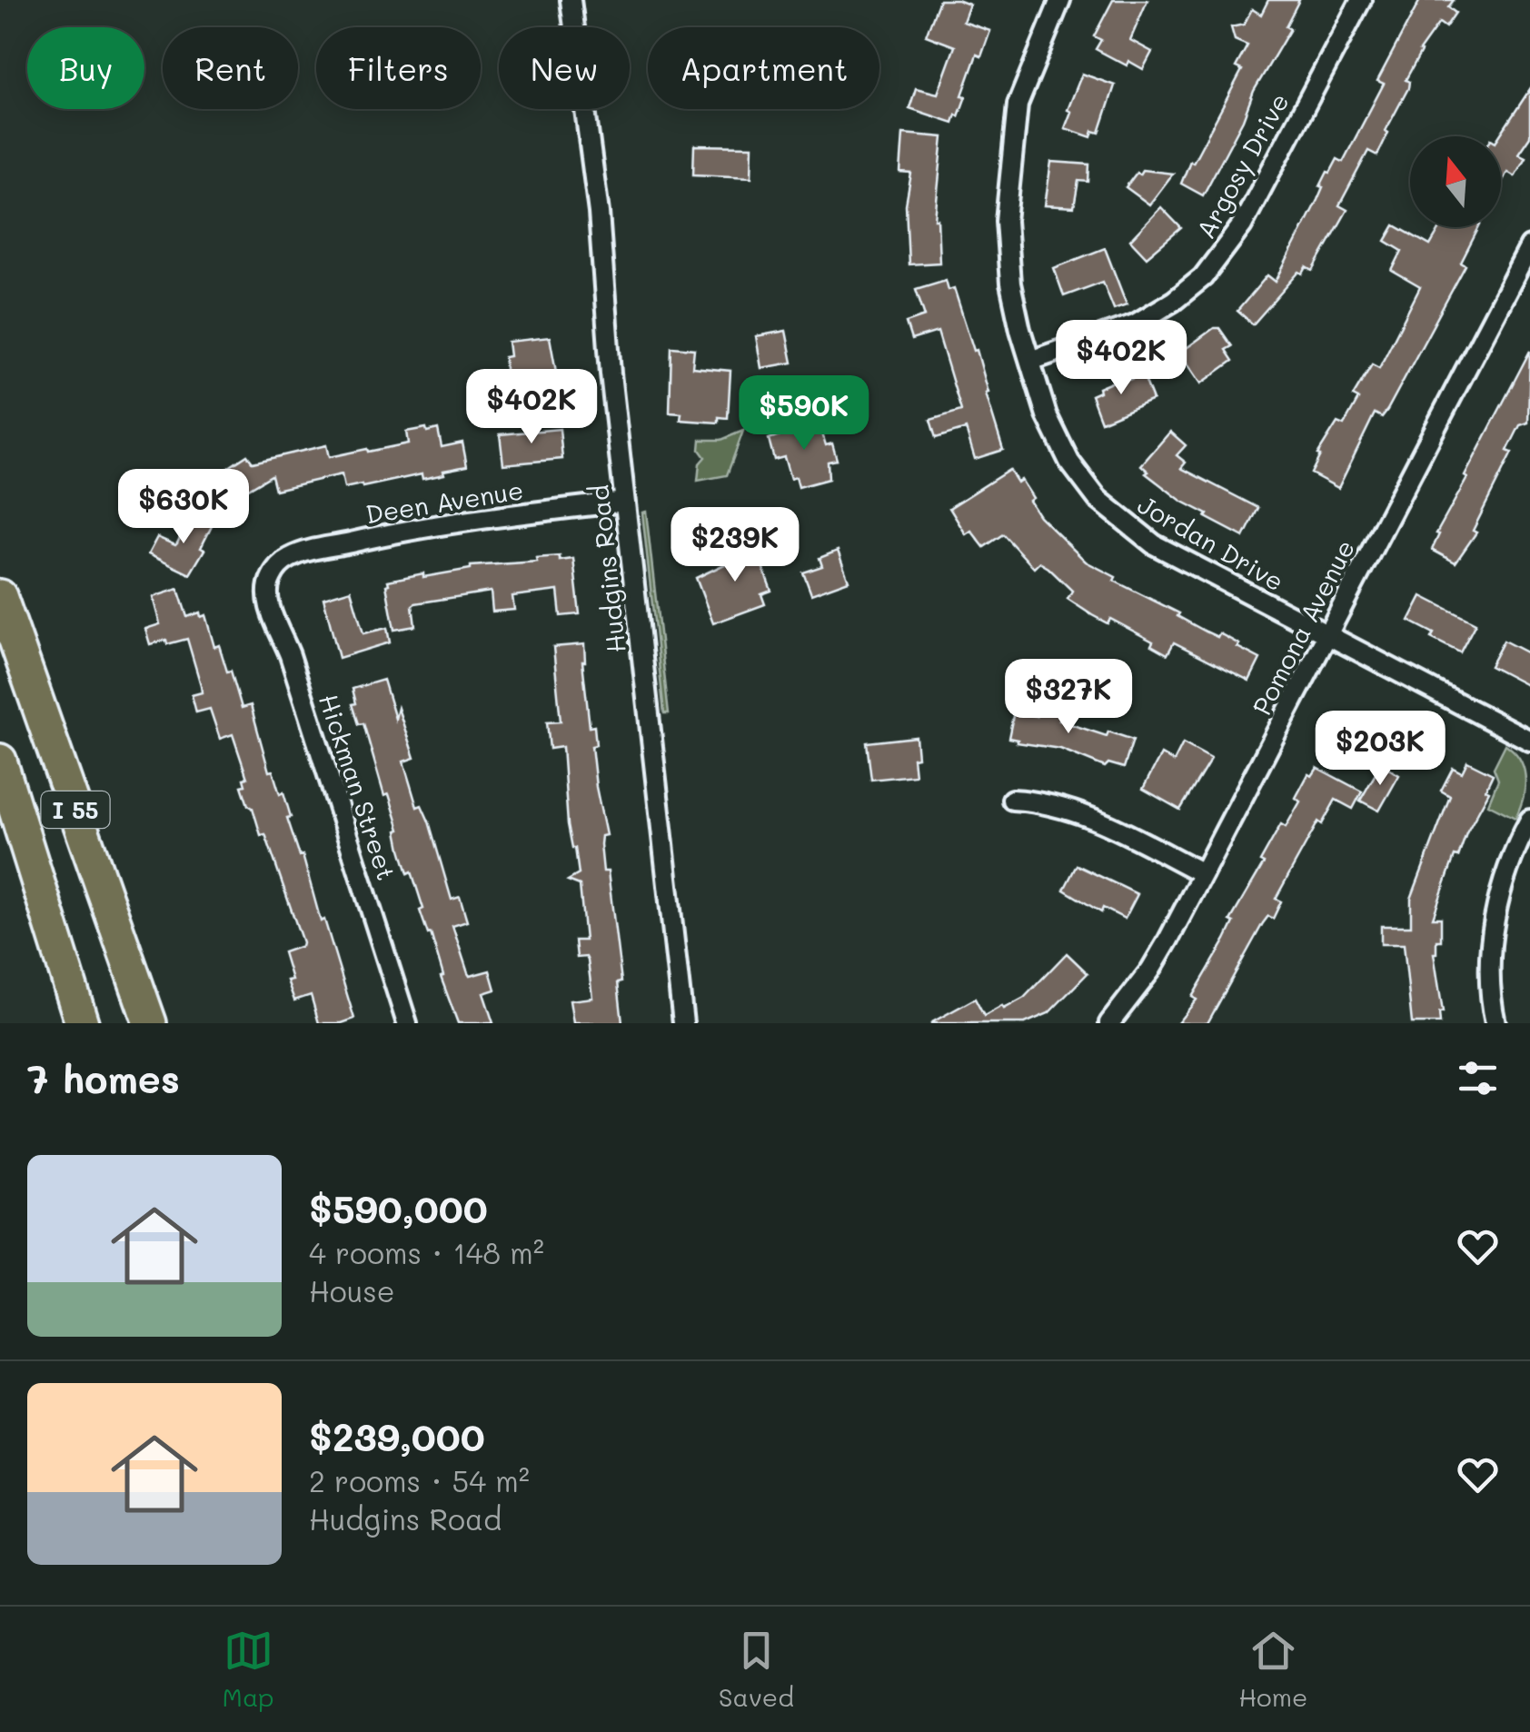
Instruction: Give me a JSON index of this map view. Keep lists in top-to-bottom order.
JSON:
{
  "streets": {
    "highway": ["I 55"],
    "street": [
      "Argosy Drive",
      "Deen Avenue",
      "Jordan Drive",
      "Hudgins Road",
      "Pomona Avenue",
      "Hickman Street"
    ]
  },
  "crossings": [
    ["Argosy Drive", "Jordan Drive"],
    ["Deen Avenue", "Hudgins Road"],
    ["Deen Avenue", "Hickman Street"],
    ["Jordan Drive", "Pomona Avenue"]
  ],
  "north": "top",
  "page": {
    "chip": [
      "Buy",
      "Rent",
      "Filters",
      "New",
      "Apartment"
    ],
    "price": [
      "$402K",
      "$402K",
      "$590K",
      "$630K",
      "$239K",
      "$327K",
      "$203K"
    ],
    "heading": "7 homes",
    "list": [
      {
        "name": "$590,000",
        "note": "4 rooms · 148 m² · House"
      },
      {
        "name": "$239,000",
        "note": "2 rooms · 54 m² · Hudgins Road"
      }
    ],
    "tabs": ["Map", "Saved", "Home"]
  }
}
